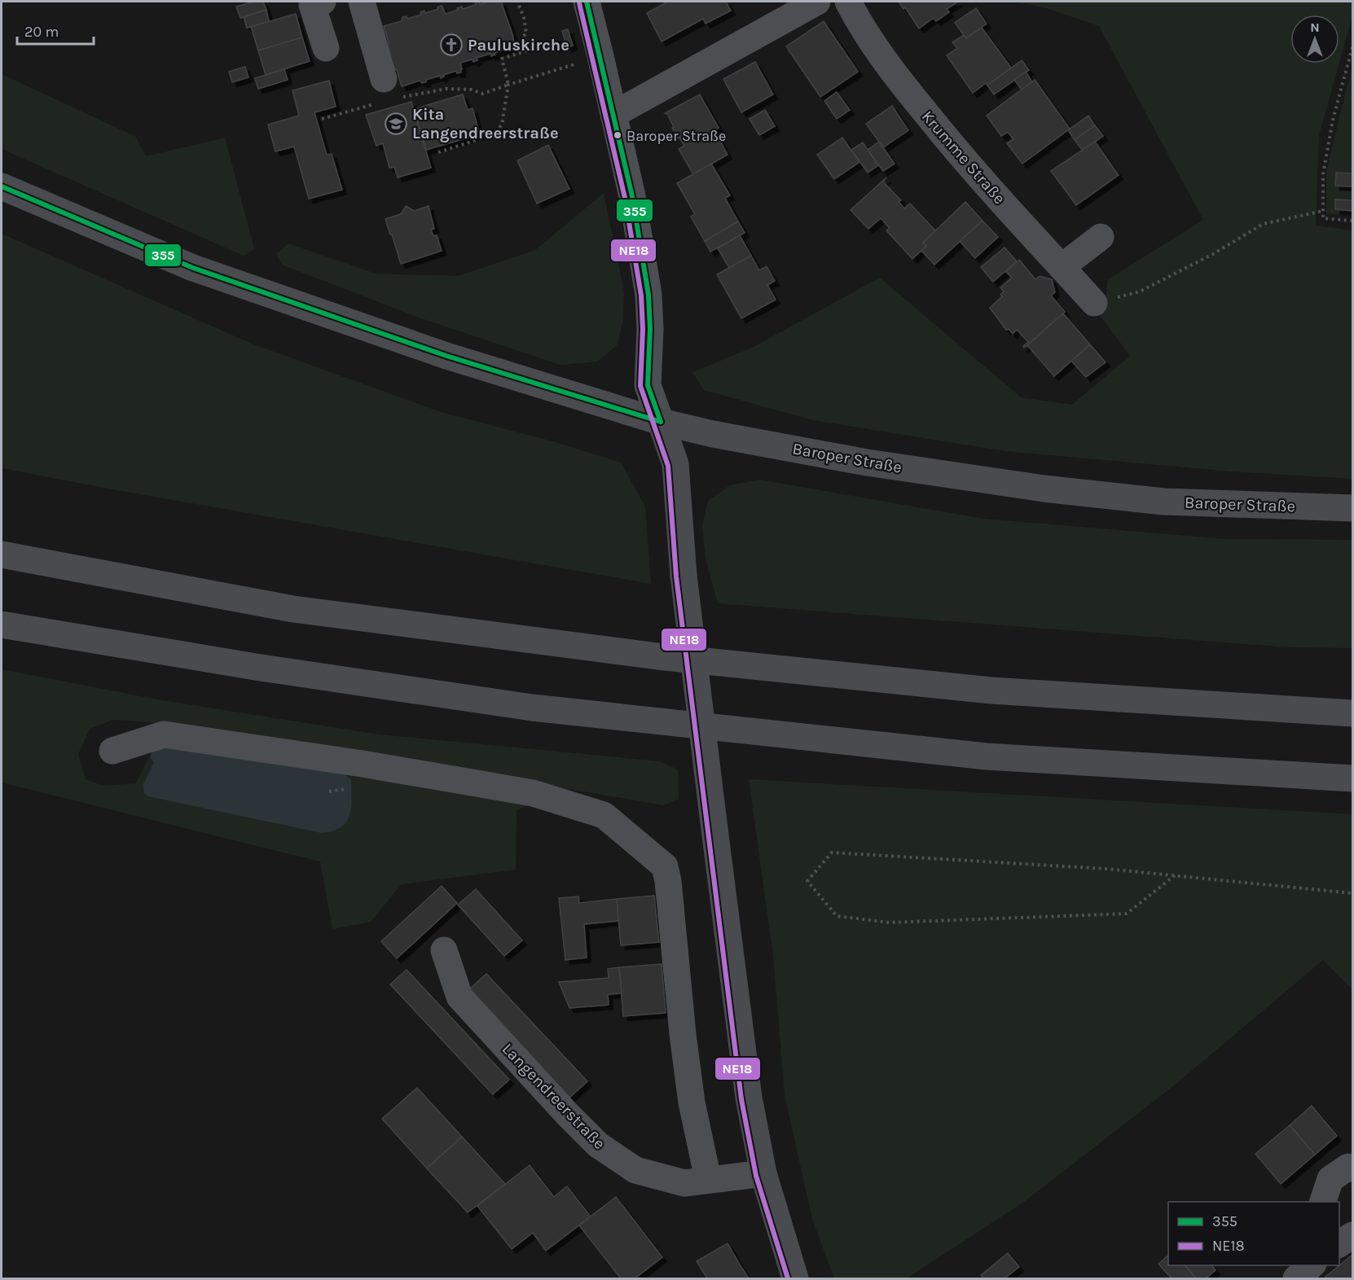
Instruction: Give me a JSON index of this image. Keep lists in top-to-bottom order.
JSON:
{
  "streets": {
    "main road": ["Baroper Straße"],
    "street": ["Krumme Straße", "Langendreerstraße"]
  },
  "places": {
    "church": ["Pauluskirche"],
    "school or university": ["Kita Langendreerstraße"],
    "other": ["Baroper Straße"]
  },
  "lines": ["transit line 355", "transit line NE18"],
  "legend": ["355", "NE18"],
  "scale_bar": "20 m",
  "north": "top"
}
